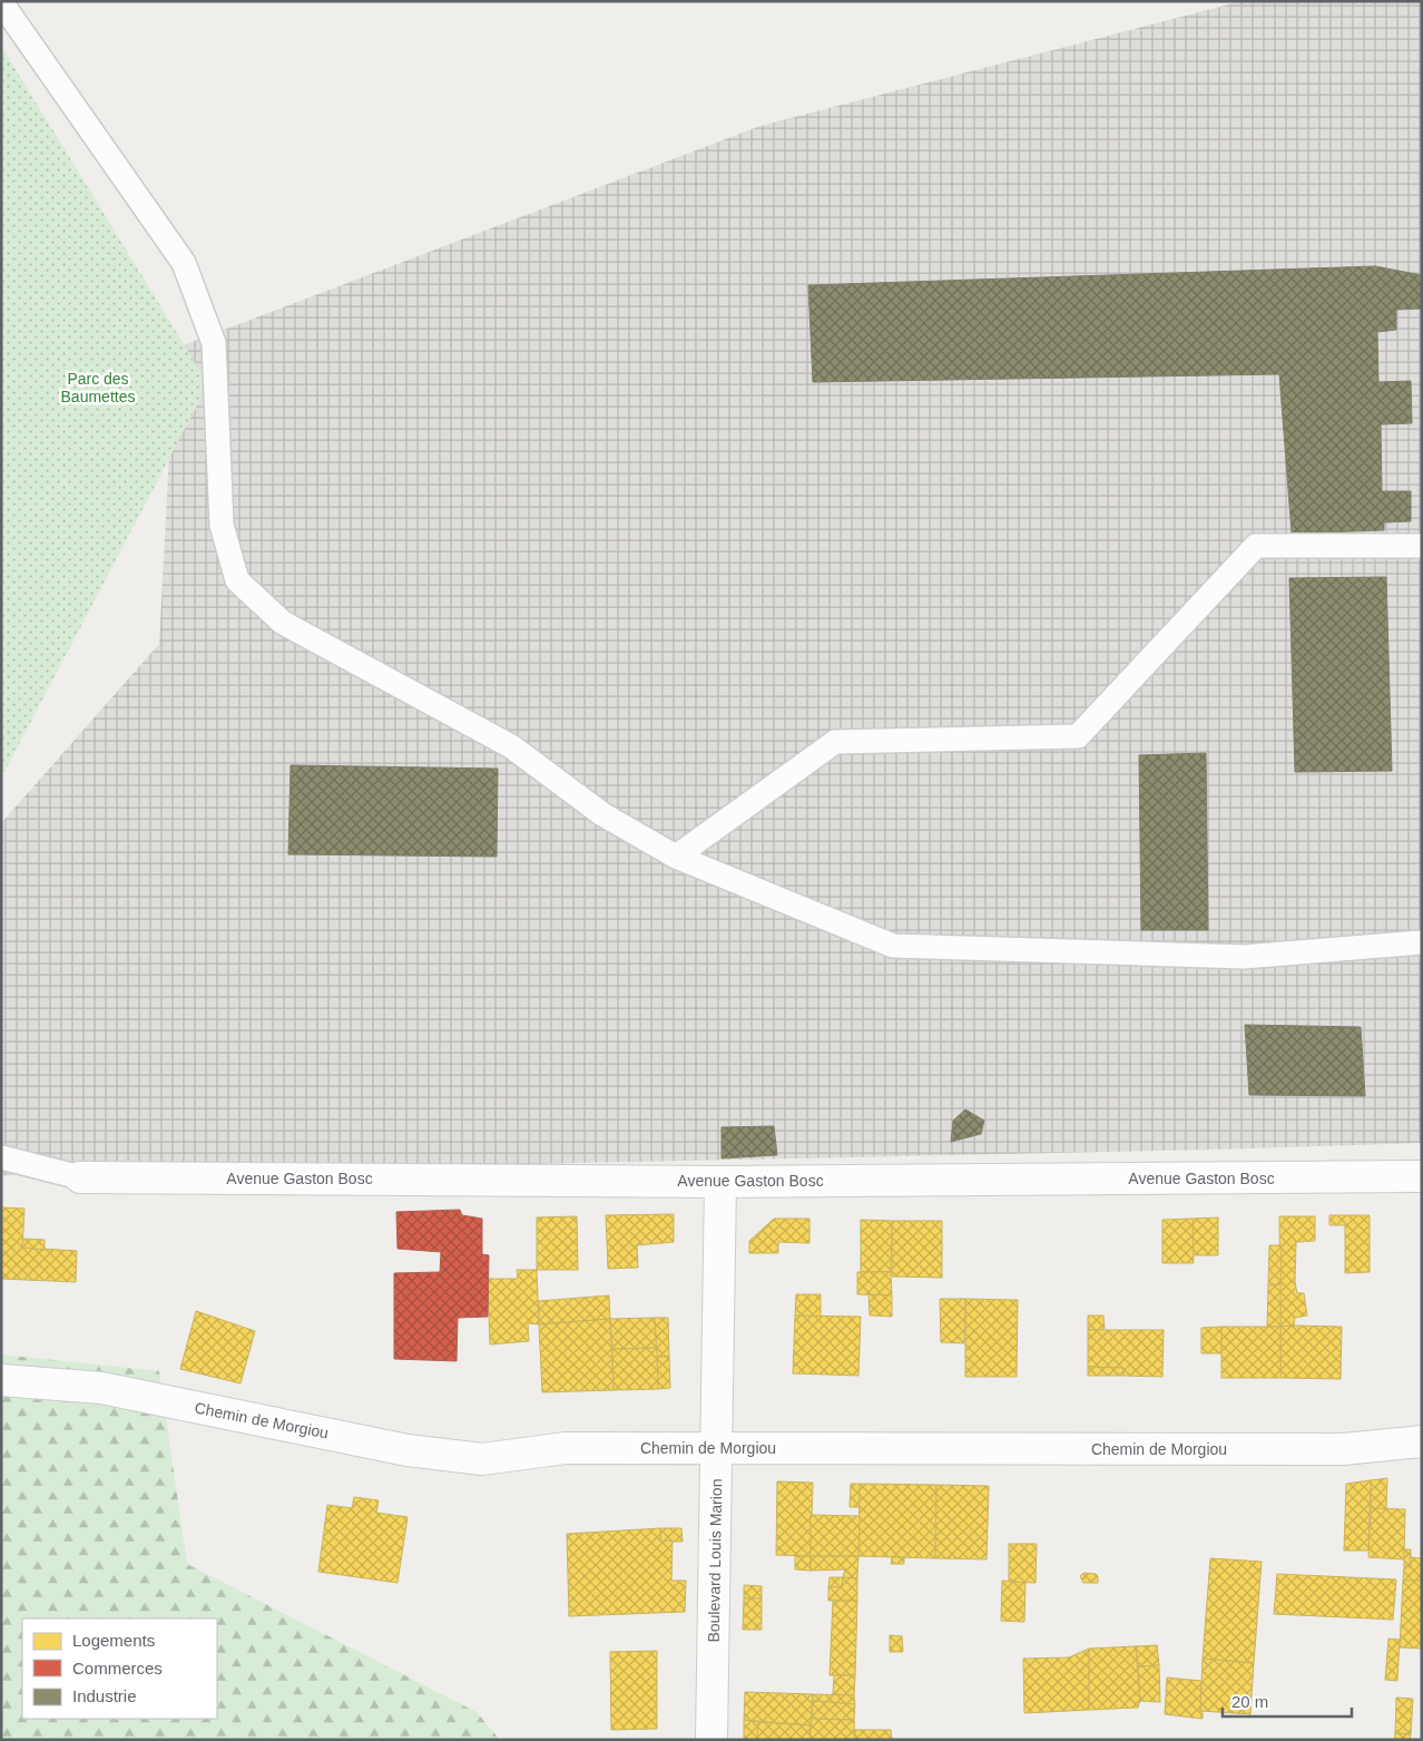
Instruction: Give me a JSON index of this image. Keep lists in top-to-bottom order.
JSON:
{
  "streets": {
    "street": ["Avenue Gaston Bosc", "Chemin de Morgiou", "Boulevard Louis Marion"]
  },
  "crossings": [
    ["Avenue Gaston Bosc", "Boulevard Louis Marion"],
    ["Chemin de Morgiou", "Boulevard Louis Marion"]
  ],
  "parks": ["Parc des Baumettes"],
  "legend": ["Logements", "Commerces", "Industrie"],
  "scale_bar": "20 m"
}
